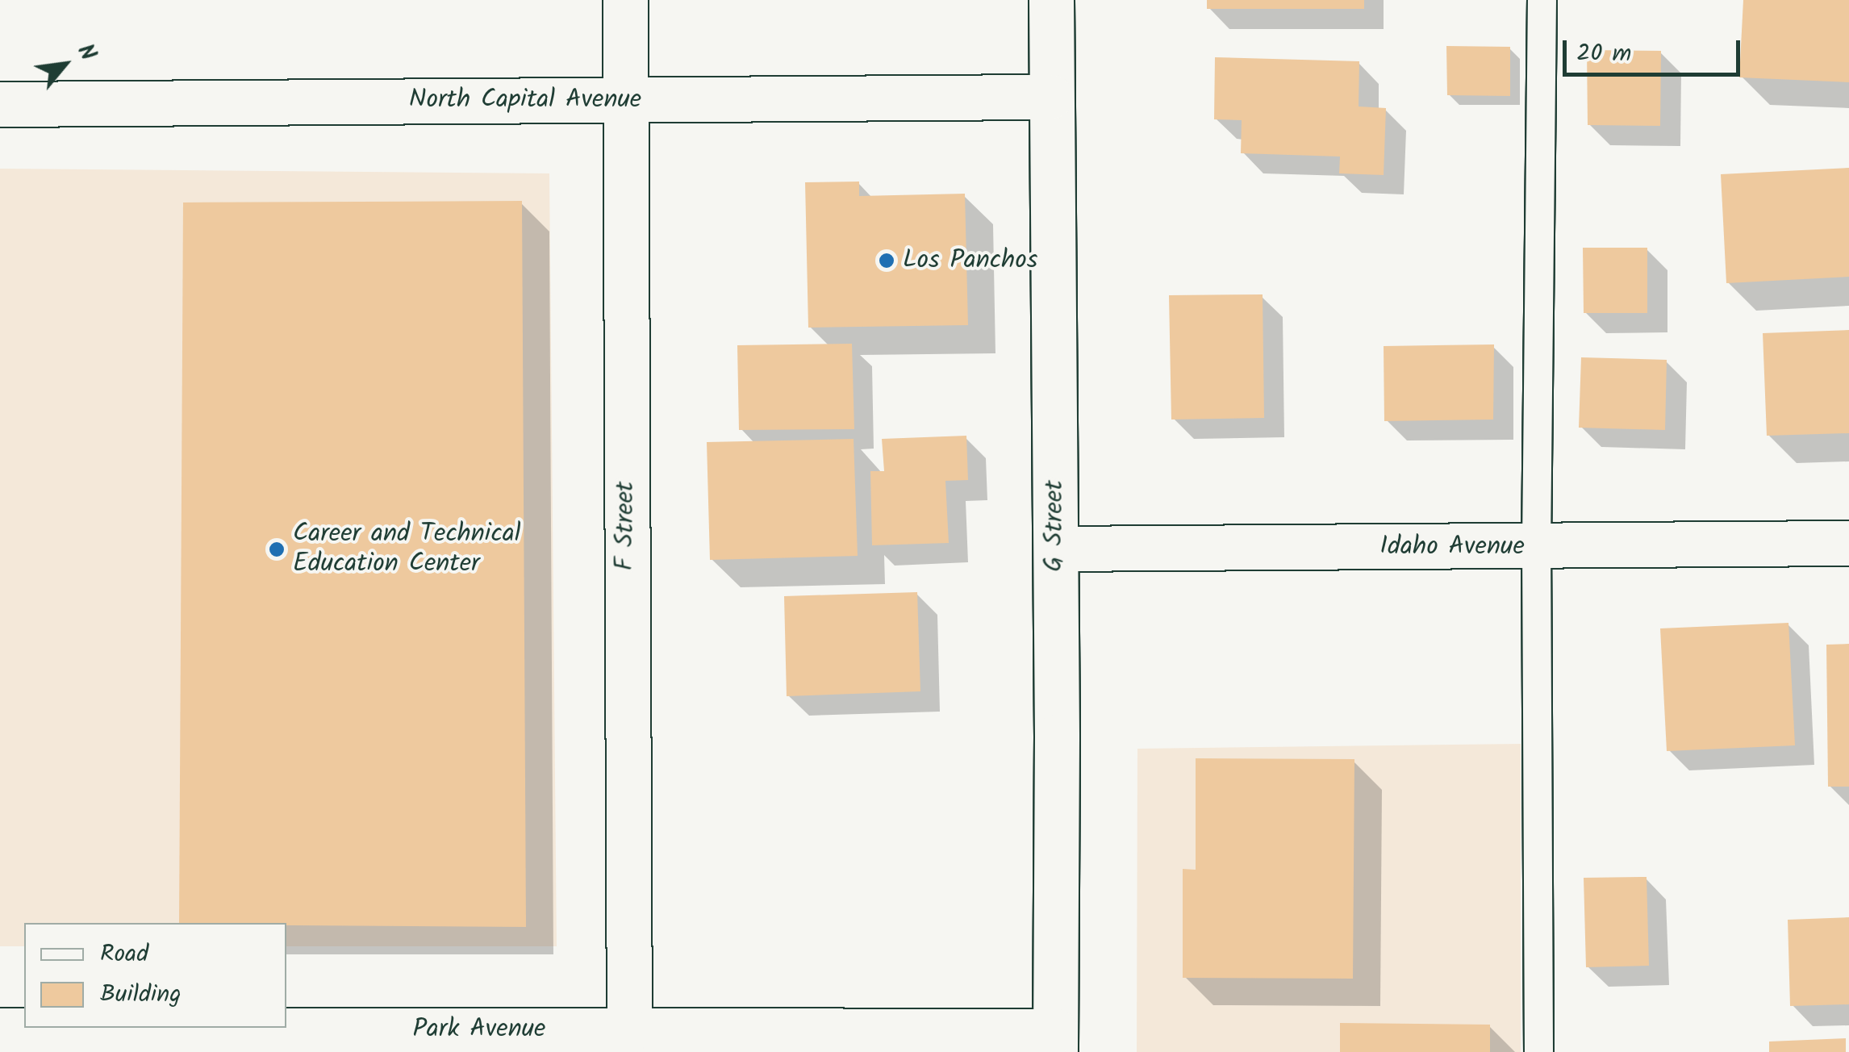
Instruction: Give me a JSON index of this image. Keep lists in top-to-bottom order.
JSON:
{
  "streets": {
    "street": [
      "North Capital Avenue",
      "F Street",
      "G Street",
      "Idaho Avenue",
      "Park Avenue"
    ]
  },
  "crossings": [
    ["North Capital Avenue", "F Street"],
    ["North Capital Avenue", "G Street"],
    ["F Street", "Park Avenue"],
    ["G Street", "Idaho Avenue"],
    ["G Street", "Park Avenue"]
  ],
  "places": ["Los Panchos", "Career and Technical Education Center"],
  "legend": ["Road", "Building"],
  "scale_bar": "20 m",
  "north": "top right"
}
